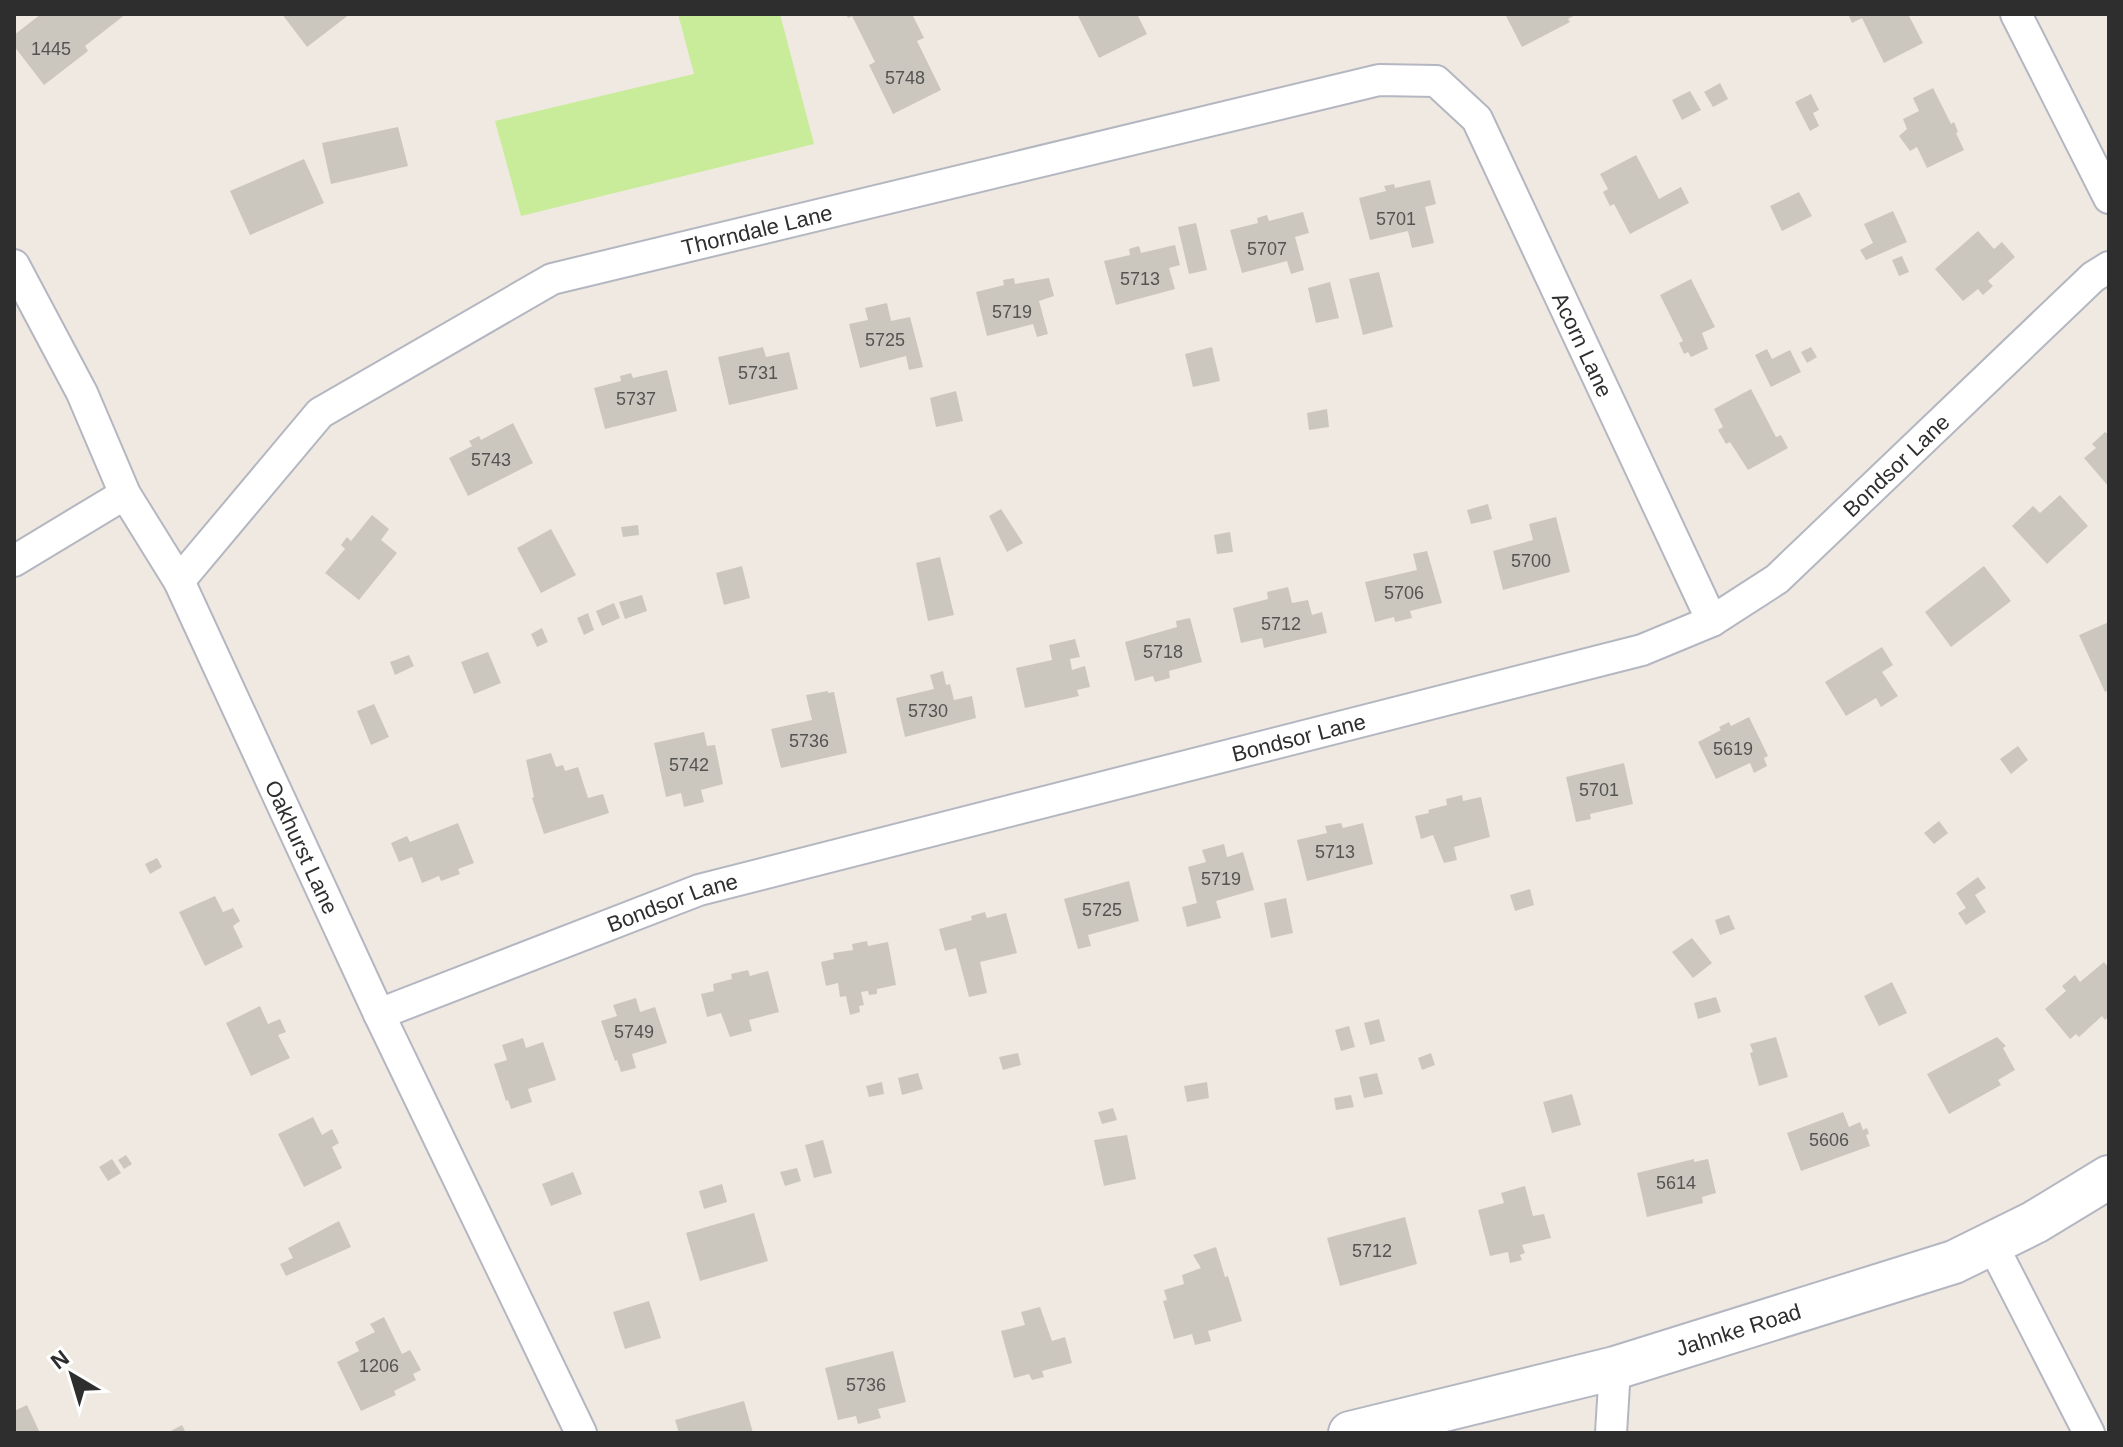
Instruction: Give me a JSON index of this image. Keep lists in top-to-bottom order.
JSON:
{
  "streets": {
    "main road": ["Jahnke Road"],
    "street": [
      "Thorndale Lane",
      "Acorn Lane",
      "Bondsor Lane",
      "Oakhurst Lane"
    ]
  },
  "crossings": [
    ["Thorndale Lane", "Acorn Lane"],
    ["Thorndale Lane", "Oakhurst Lane"],
    ["Acorn Lane", "Bondsor Lane"],
    ["Bondsor Lane", "Oakhurst Lane"]
  ],
  "house_numbers": [
    "1445",
    "5748",
    "5701",
    "5707",
    "5713",
    "5719",
    "5725",
    "5731",
    "5737",
    "5743",
    "5700",
    "5706",
    "5712",
    "5718",
    "5730",
    "5736",
    "5619",
    "5742",
    "5701",
    "5713",
    "5719",
    "5725",
    "5749",
    "5606",
    "5614",
    "5712",
    "1206",
    "5736"
  ],
  "north": "top left"
}
